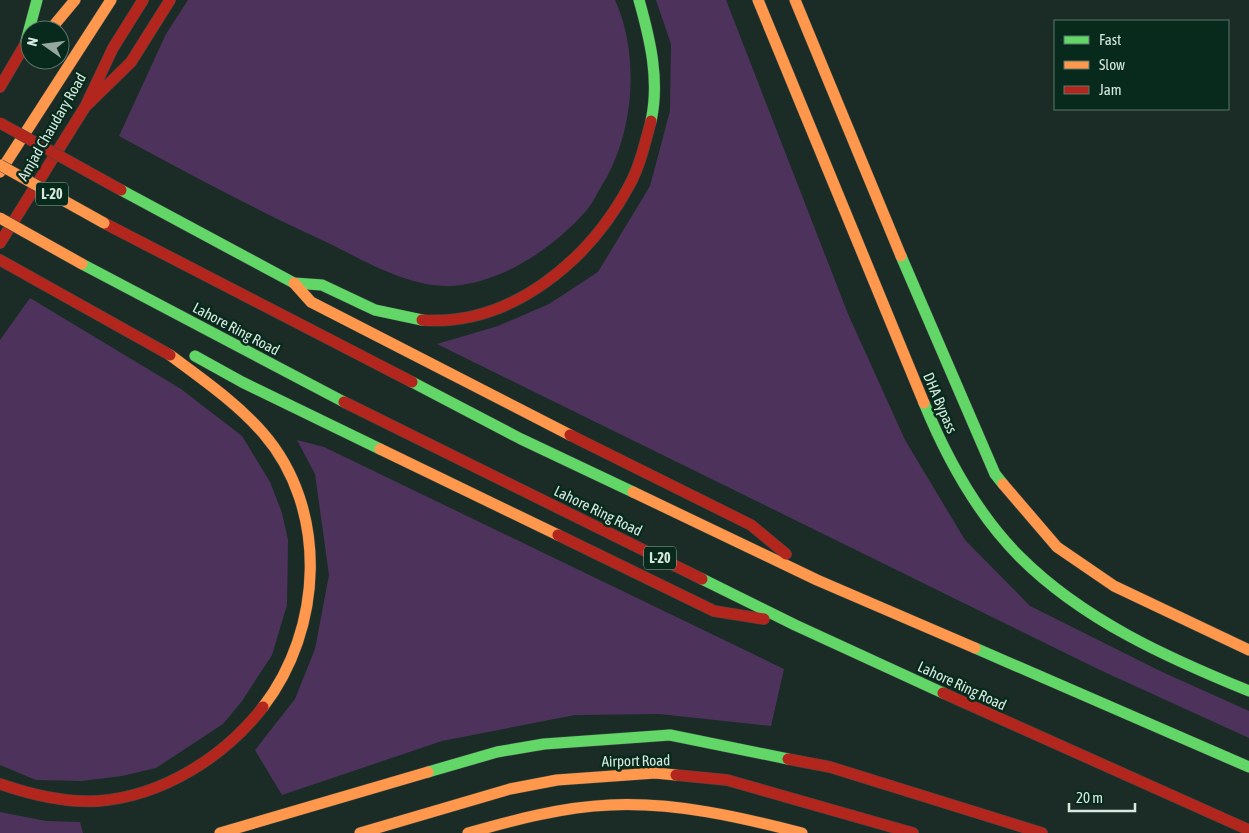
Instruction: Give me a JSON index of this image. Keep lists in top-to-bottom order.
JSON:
{
  "streets": {
    "main road": [
      "Amjad Chaudary Road",
      "L-20",
      "Lahore Ring Road",
      "DHA Bypass",
      "Airport Road"
    ]
  },
  "legend": ["Fast", "Slow", "Jam"],
  "scale_bar": "20 m",
  "north": "left"
}
